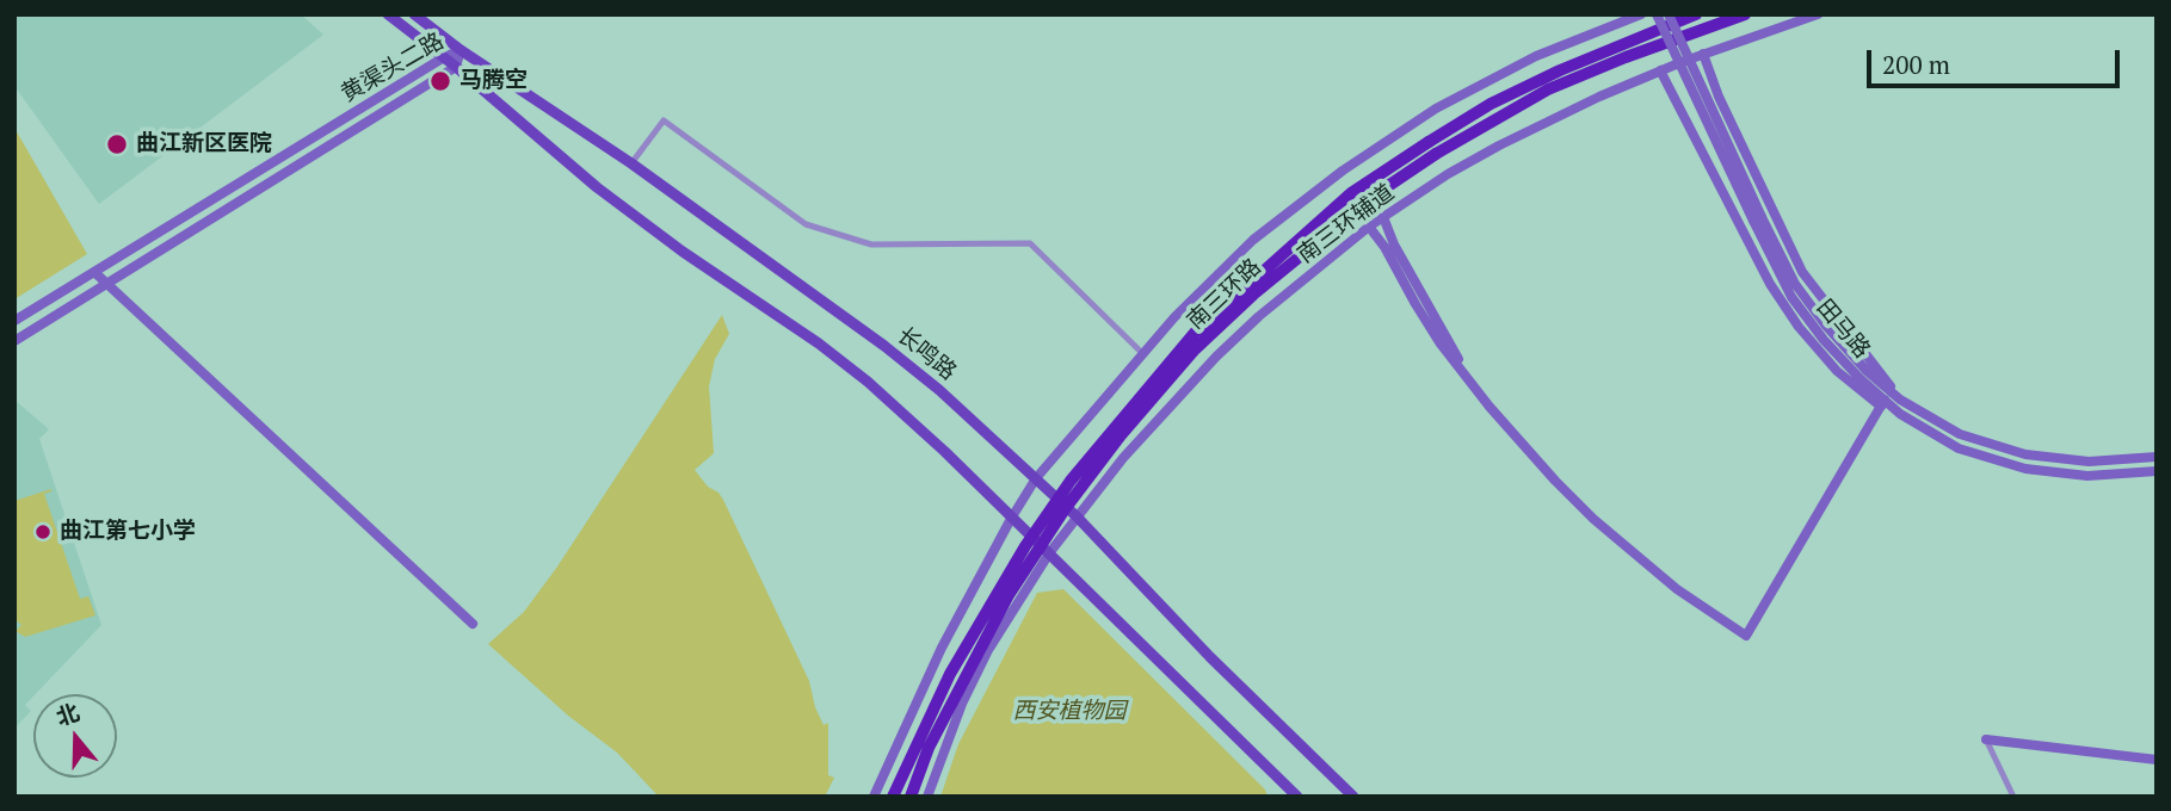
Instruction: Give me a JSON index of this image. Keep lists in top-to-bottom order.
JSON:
{
  "streets": {
    "highway": ["南三环路"],
    "main road": ["长鸣路"],
    "street": ["黄渠头二路", "南三环辅道", "田马路"]
  },
  "crossings": [
    ["黄渠头二路", "长鸣路"],
    ["南三环辅道", "长鸣路"]
  ],
  "parks": ["西安植物园"],
  "places": ["马腾空", "曲江新区医院", "曲江第七小学"],
  "scale_bar": "200 m",
  "north": "top"
}
